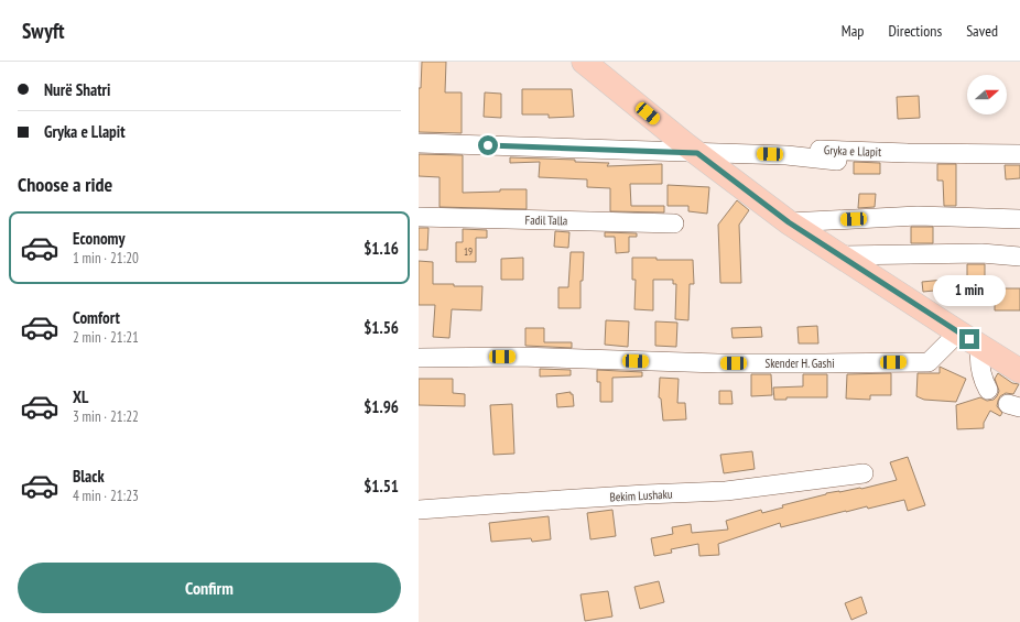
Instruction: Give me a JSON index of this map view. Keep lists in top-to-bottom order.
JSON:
{
  "streets": {
    "street": [
      "Gryka e Llapit",
      "Fadil Talla",
      "Skender H. Gashi",
      "Bekim Lushaku"
    ]
  },
  "house_numbers": ["19"],
  "north": "right",
  "page": {
    "header": "Swyft",
    "nav": ["Map", "Directions", "Saved"],
    "banner": ["Nurë Shatri", "Gryka e Llapit"],
    "heading": "Choose a ride",
    "list": [
      {
        "name": "Economy",
        "note": "1 min · 21:20",
        "value": "$1.16"
      },
      {
        "name": "Comfort",
        "note": "2 min · 21:21",
        "value": "$1.56"
      },
      {
        "name": "XL",
        "note": "3 min · 21:22",
        "value": "$1.96"
      },
      {
        "name": "Black",
        "note": "4 min · 21:23",
        "value": "$1.51"
      }
    ],
    "bubble": "1 min",
    "buttons": "Confirm"
  }
}
